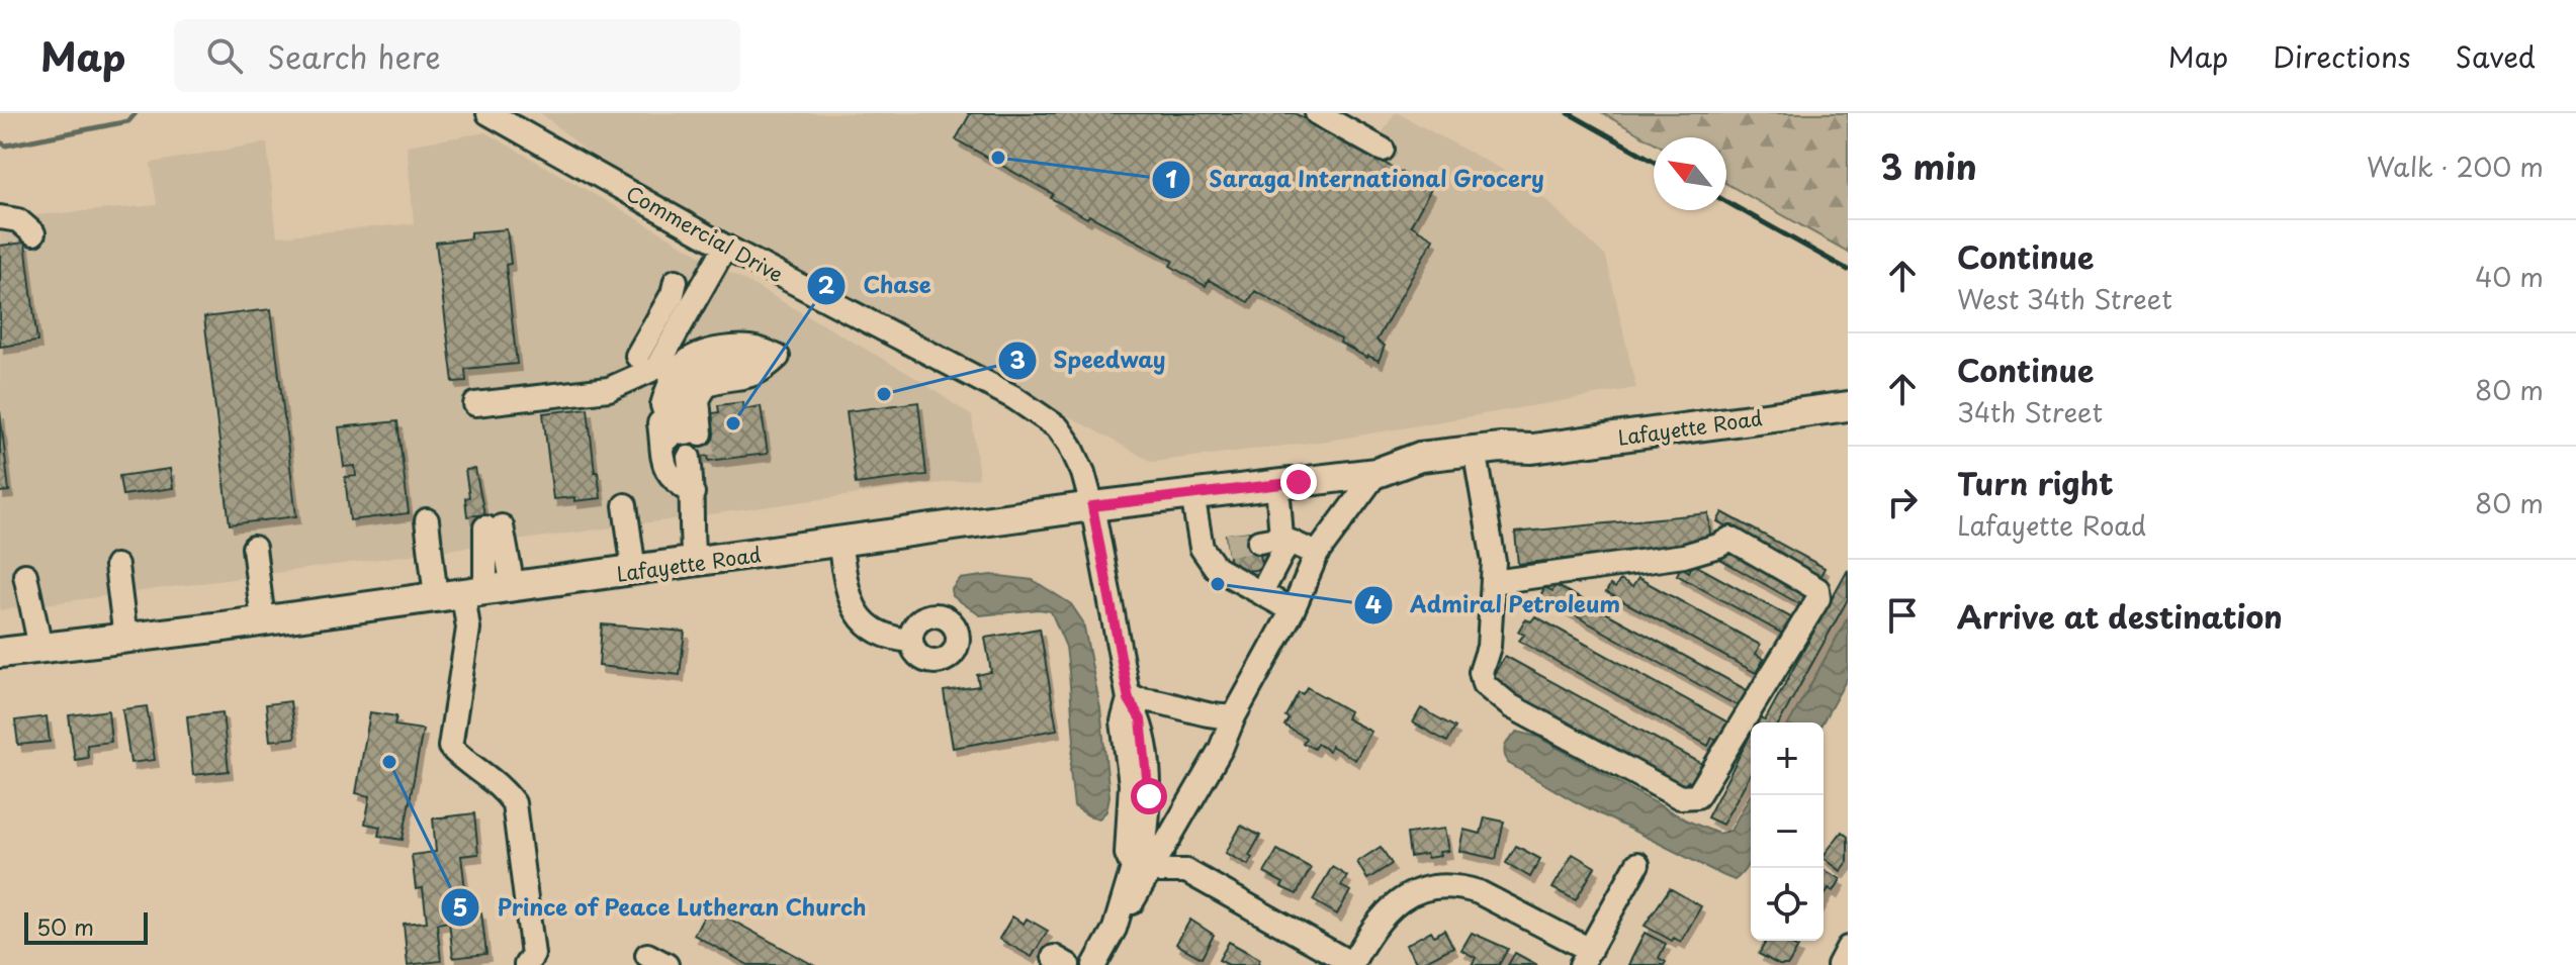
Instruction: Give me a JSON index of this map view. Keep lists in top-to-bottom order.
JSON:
{
  "streets": {
    "main road": ["Lafayette Road"],
    "street": ["Commercial Drive"]
  },
  "crossings": [
    ["Commercial Drive", "Lafayette Road"]
  ],
  "places": [
    "Saraga International Grocery",
    "Speedway",
    "Chase",
    "Admiral Petroleum",
    "Prince of Peace Lutheran Church"
  ],
  "scale_bar": "50 m",
  "north": "top left",
  "page": {
    "header": "Map",
    "search": "Search here",
    "nav": ["Map", "Directions", "Saved"],
    "heading": ["3 min", "Walk · 200 m"],
    "list": [
      ["Continue", "West 34th Street", "40 m"],
      ["Continue", "34th Street", "80 m"],
      ["Turn right", "Lafayette Road", "80 m"],
      "Arrive at destination"
    ],
    "map_buttons": ["+", "−"],
    "scale": "50 m"
  }
}
